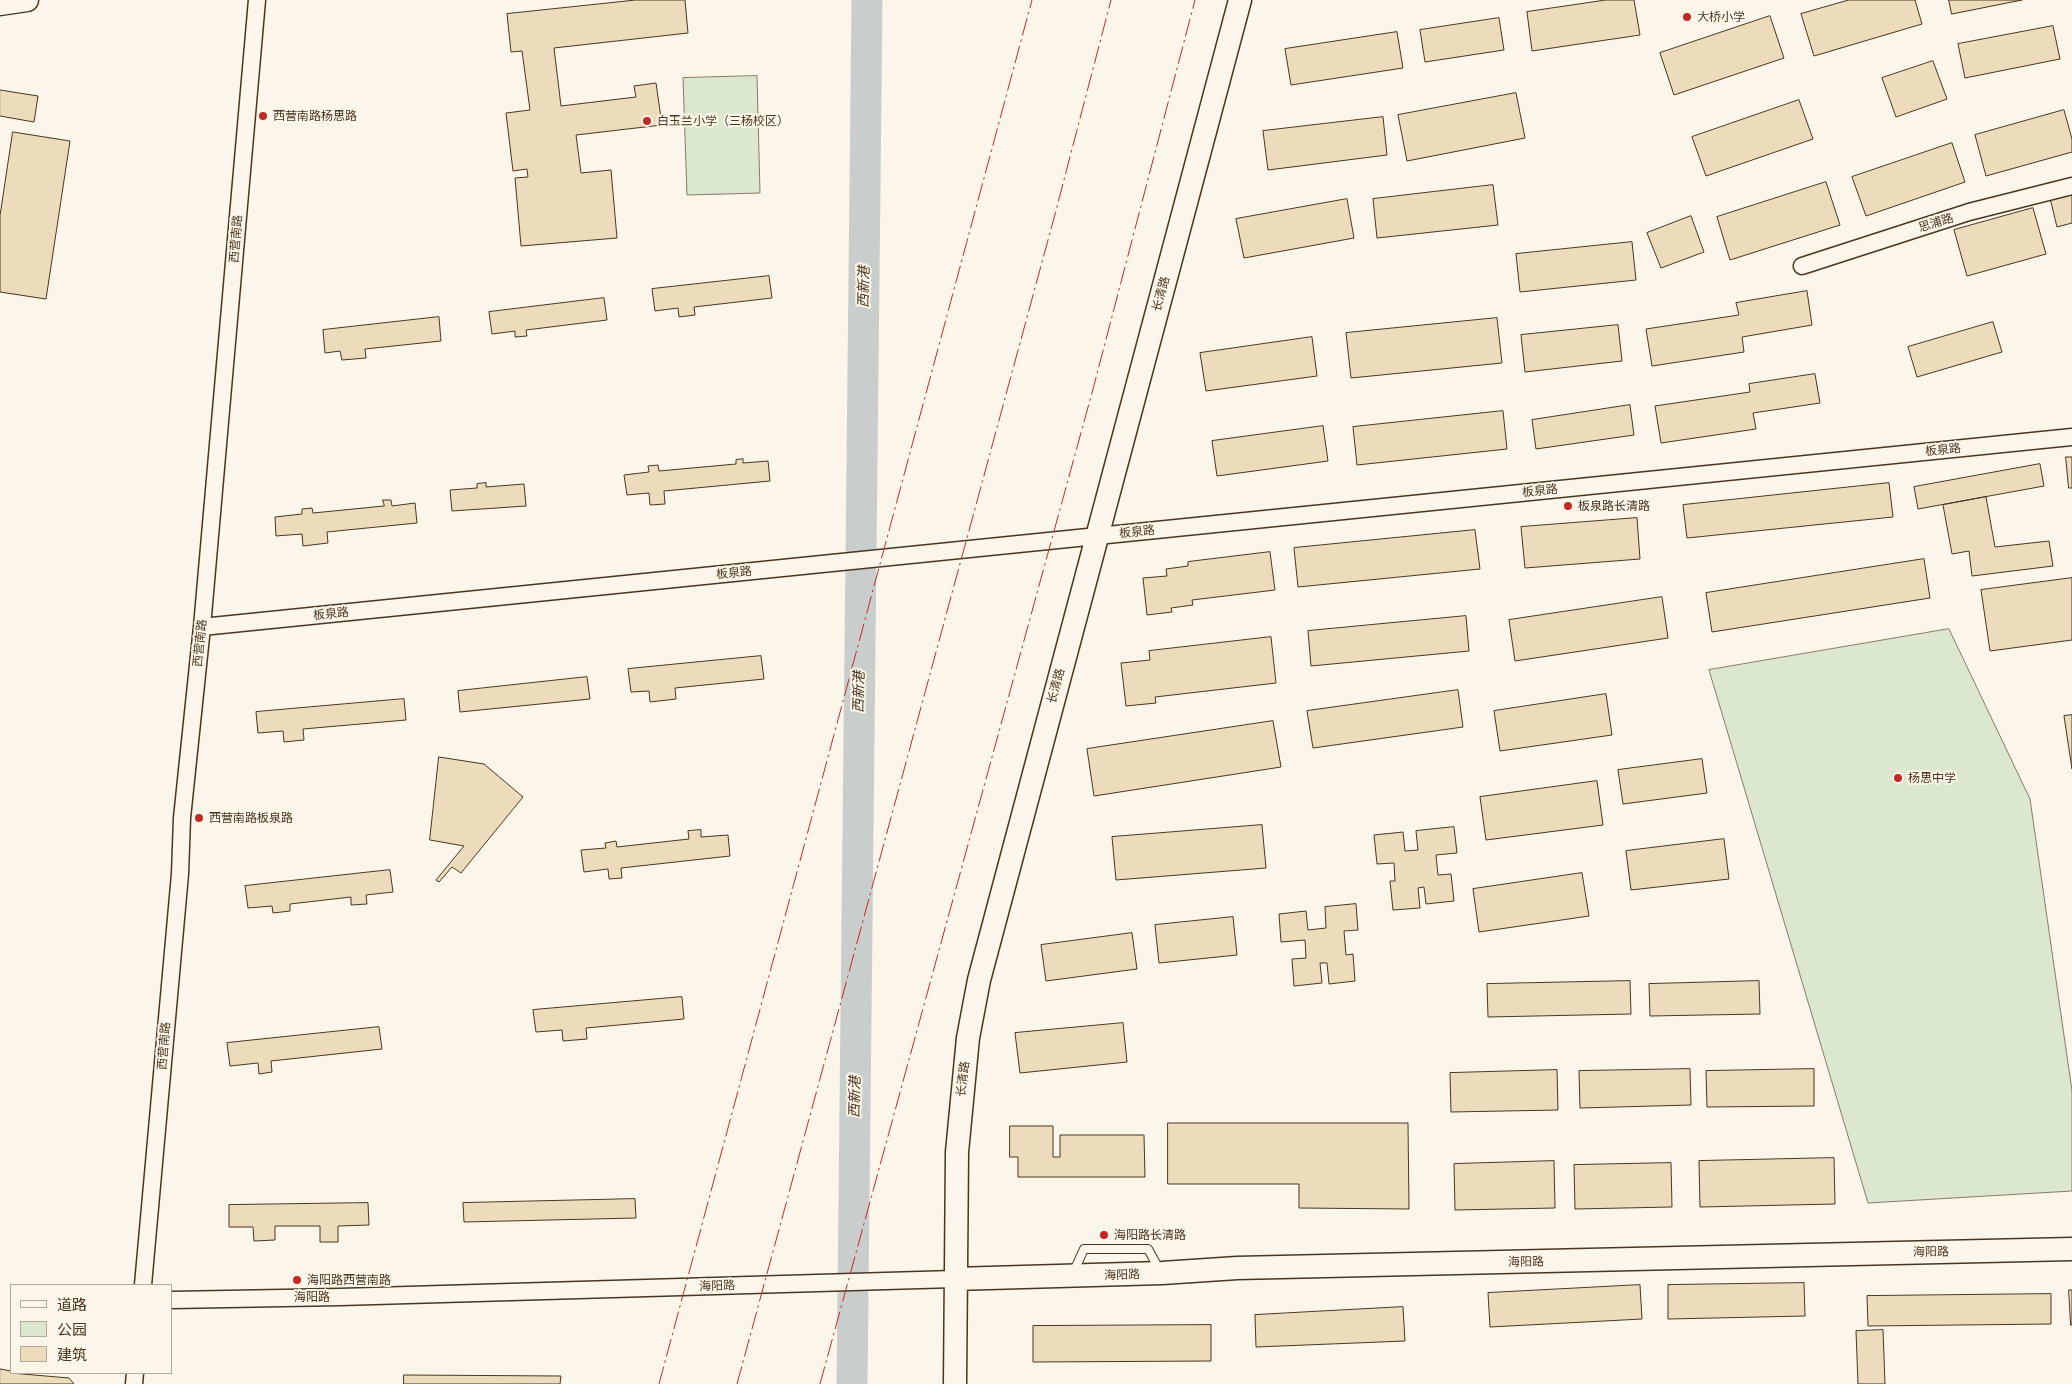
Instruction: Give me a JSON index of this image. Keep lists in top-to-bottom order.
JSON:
{
  "streets": {
    "main road": ["长清路", "海阳路"],
    "street": ["思浦路", "西营南路", "板泉路"]
  },
  "crossings": [
    ["西营南路", "板泉路"],
    ["长清路", "板泉路"],
    ["长清路", "海阳路"]
  ],
  "water": ["西新港"],
  "places": [
    "大桥小学",
    "西营南路杨思路",
    "白玉兰小学（三杨校区）",
    "板泉路长清路",
    "杨思中学",
    "西营南路板泉路",
    "海阳路长清路",
    "海阳路西营南路"
  ],
  "legend": ["道路", "公园", "建筑"]
}
